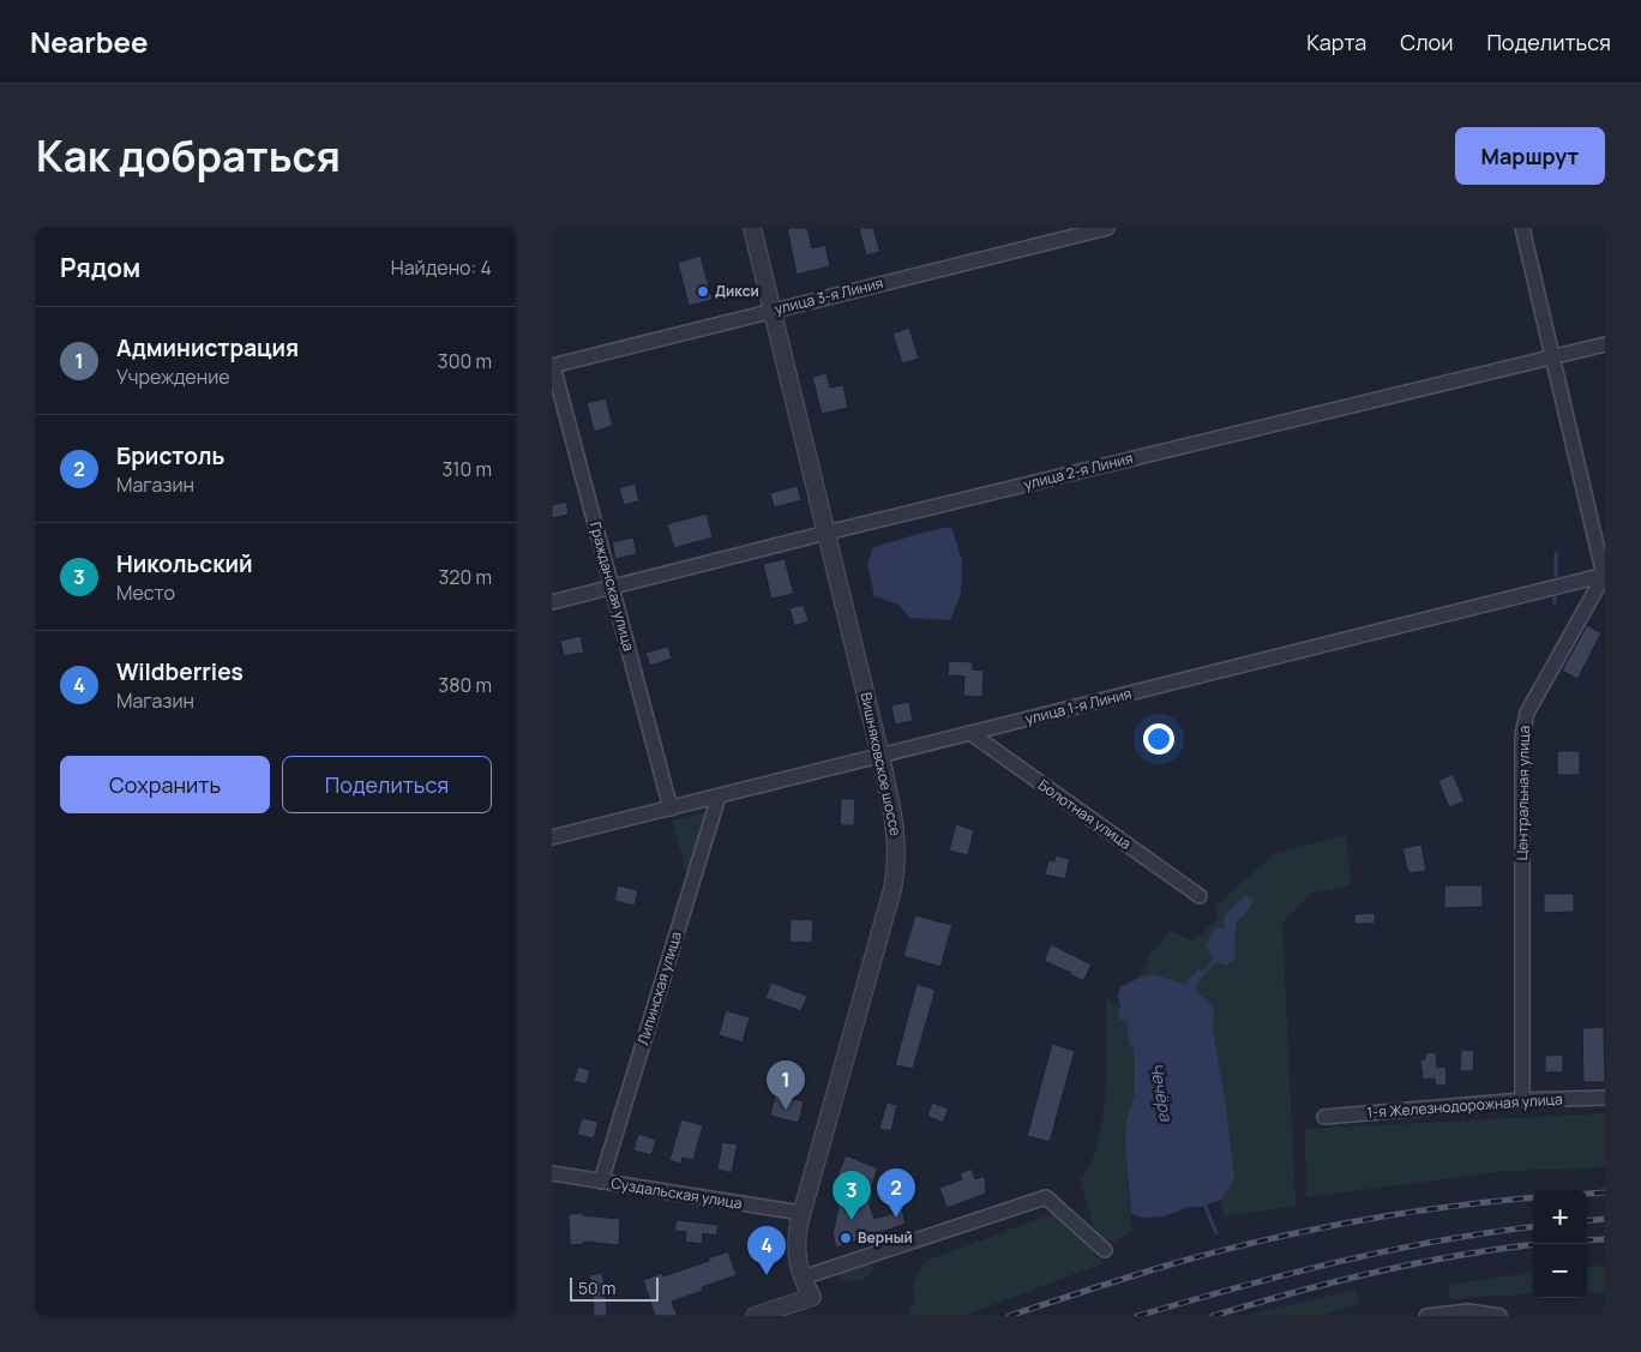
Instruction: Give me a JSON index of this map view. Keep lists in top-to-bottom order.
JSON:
{
  "streets": {
    "street": [
      "улица 3-я Линия",
      "улица 2-я Линия",
      "Гражданская улица",
      "улица 1-я Линия",
      "Вишняковское шоссе",
      "Центральная улица",
      "Болотная улица",
      "Липинская улица",
      "1-я Железнодорожная улица",
      "Суздальская улица"
    ]
  },
  "crossings": [
    ["улица 3-я Линия", "Гражданская улица"],
    ["улица 3-я Линия", "Вишняковское шоссе"],
    ["улица 2-я Линия", "Гражданская улица"],
    ["улица 2-я Линия", "Вишняковское шоссе"],
    ["Гражданская улица", "улица 1-я Линия"],
    ["улица 1-я Линия", "Вишняковское шоссе"],
    ["улица 1-я Линия", "Центральная улица"],
    ["улица 1-я Линия", "Болотная улица"],
    ["улица 1-я Линия", "Липинская улица"],
    ["Вишняковское шоссе", "Суздальская улица"],
    ["Центральная улица", "1-я Железнодорожная улица"],
    ["Липинская улица", "Суздальская улица"]
  ],
  "water": ["Чечёра"],
  "places": ["Дикси", "Верный"],
  "scale_bar": "50 m",
  "page": {
    "header": "Nearbee",
    "nav": ["Карта", "Слои", "Поделиться"],
    "title": "Как добраться",
    "buttons": [
      "Маршрут",
      ["Сохранить", "Поделиться"]
    ],
    "heading": ["Рядом", "Найдено: 4"],
    "list": [
      {
        "mark": "1",
        "name": "Администрация",
        "note": "Учреждение",
        "value": "300 m"
      },
      {
        "mark": "2",
        "name": "Бристоль",
        "note": "Магазин",
        "value": "310 m"
      },
      {
        "mark": "3",
        "name": "Никольский",
        "note": "Место",
        "value": "320 m"
      },
      {
        "mark": "4",
        "name": "Wildberries",
        "note": "Магазин",
        "value": "380 m"
      }
    ],
    "pins": [
      "1",
      "2",
      "3",
      "4"
    ],
    "map_buttons": ["+", "−"],
    "scale": "50 m"
  }
}
